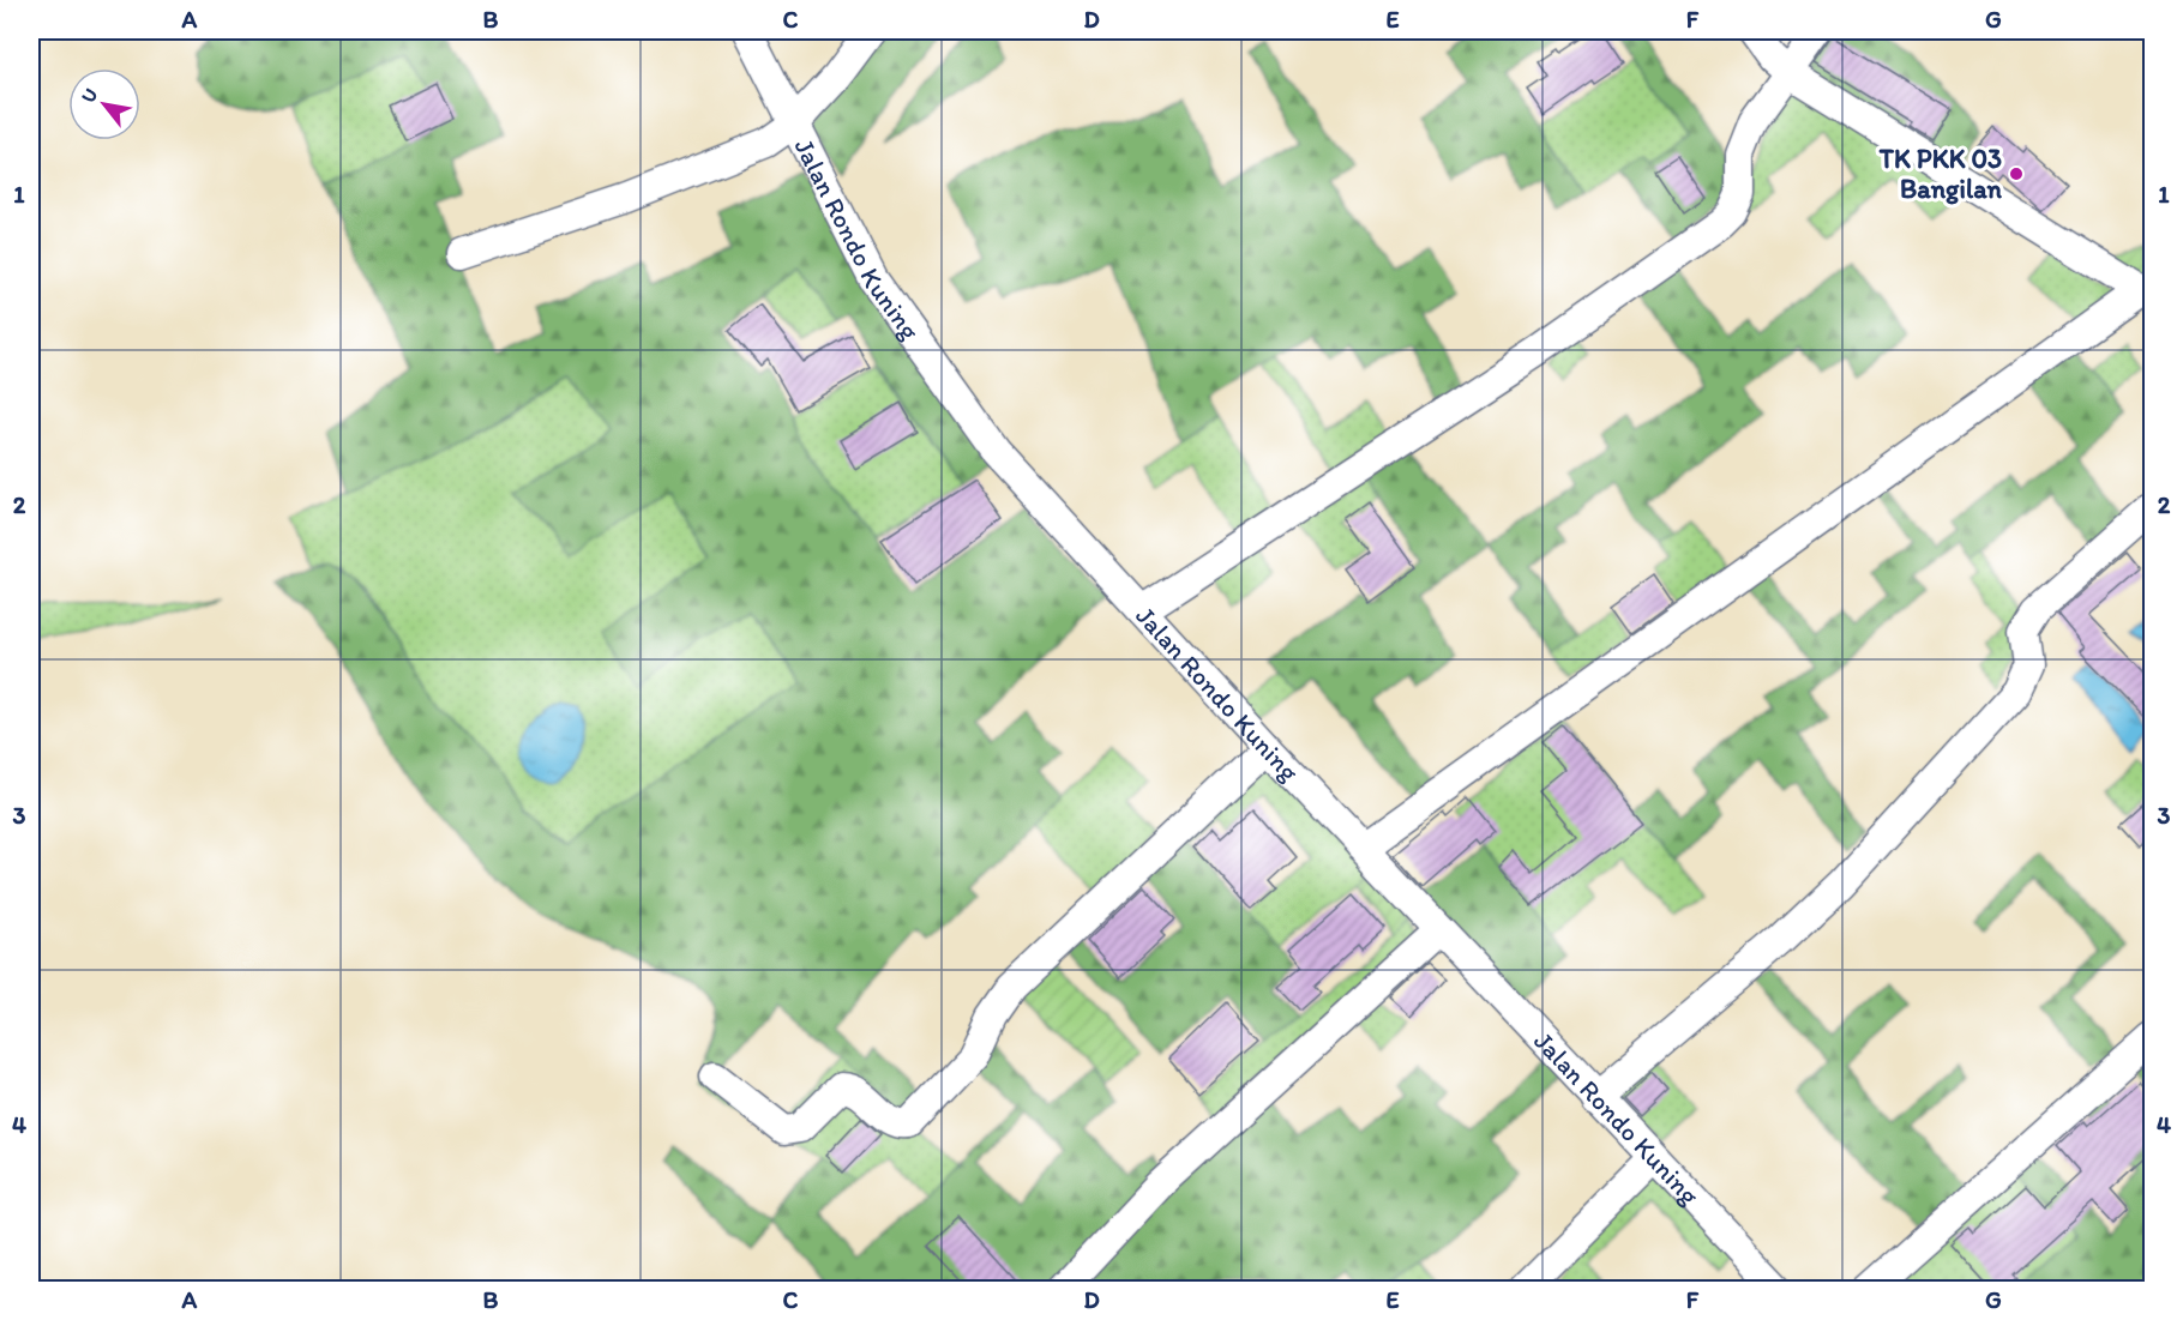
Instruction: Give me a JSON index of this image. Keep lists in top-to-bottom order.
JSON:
{
  "streets": {
    "street": ["Jalan Rondo Kuning"]
  },
  "places": ["TK PKK 03 Bangilan"],
  "north": "top left",
  "grid": {
    "columns": [
      "A",
      "B",
      "C",
      "D",
      "E",
      "F",
      "G"
    ],
    "rows": [
      "1",
      "2",
      "3",
      "4"
    ]
  }
}
